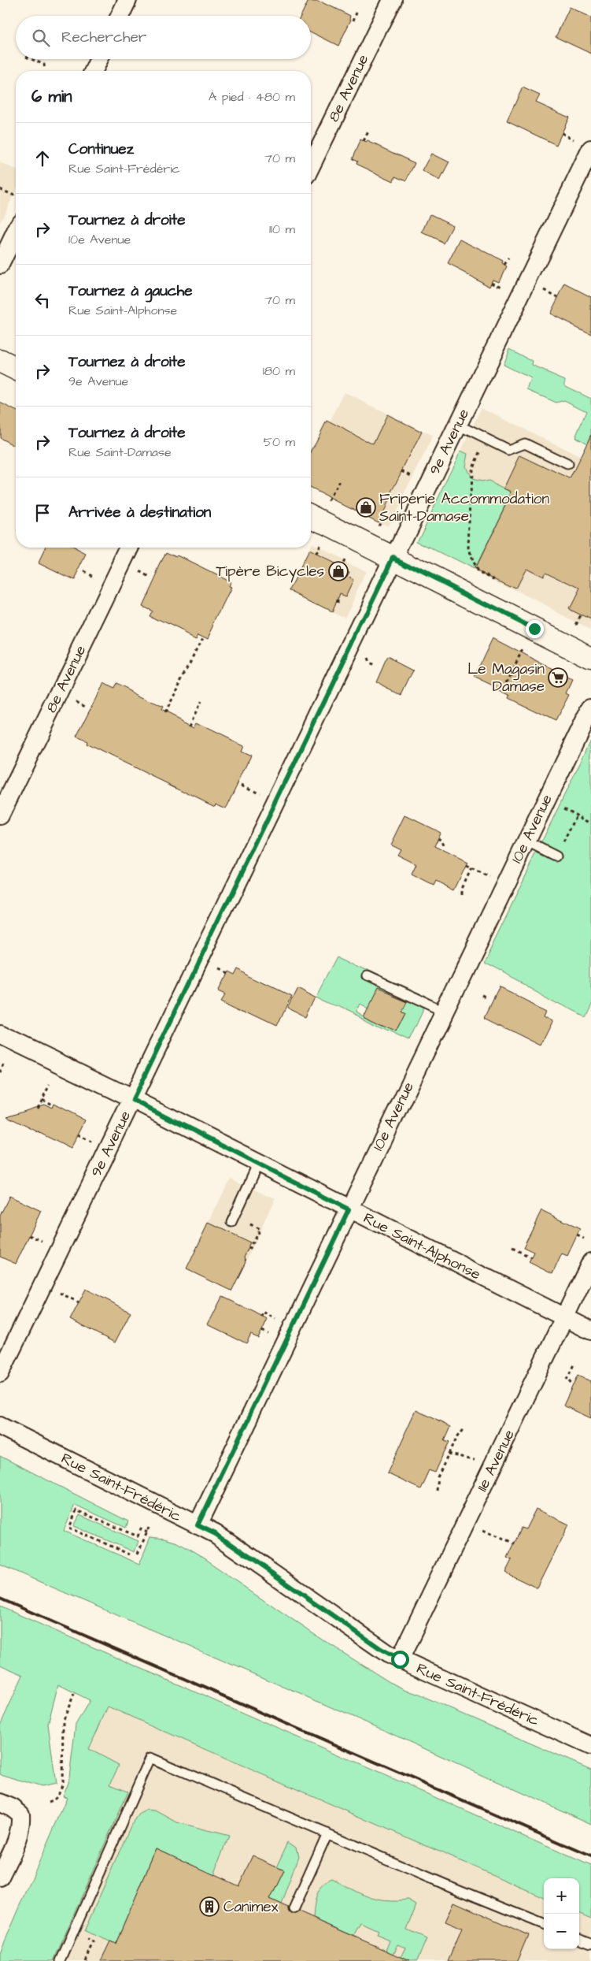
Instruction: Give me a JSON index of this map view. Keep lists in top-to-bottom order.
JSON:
{
  "streets": {
    "street": [
      "8e Avenue",
      "9e Avenue",
      "10e Avenue",
      "Rue Saint-Alphonse",
      "11e Avenue",
      "Rue Saint-Frédéric"
    ]
  },
  "crossings": [
    ["9e Avenue", "Rue Saint-Alphonse"],
    ["10e Avenue", "Rue Saint-Alphonse"],
    ["10e Avenue", "Rue Saint-Frédéric"],
    ["Rue Saint-Alphonse", "11e Avenue"],
    ["11e Avenue", "Rue Saint-Frédéric"]
  ],
  "places": {
    "shop": ["Friperie Accommodation Saint-Damase", "Tipère Bicycles"],
    "supermarket": ["Le Magasin Damase"],
    "building": ["Canimex"]
  },
  "page": {
    "search": "Rechercher",
    "heading": ["6 min", "À pied · 480 m"],
    "list": [
      ["Continuez", "Rue Saint-Frédéric", "70 m"],
      ["Tournez à droite", "10e Avenue", "110 m"],
      ["Tournez à gauche", "Rue Saint-Alphonse", "70 m"],
      ["Tournez à droite", "9e Avenue", "180 m"],
      ["Tournez à droite", "Rue Saint-Damase", "50 m"],
      "Arrivée à destination"
    ],
    "map_buttons": ["+", "−"]
  }
}
